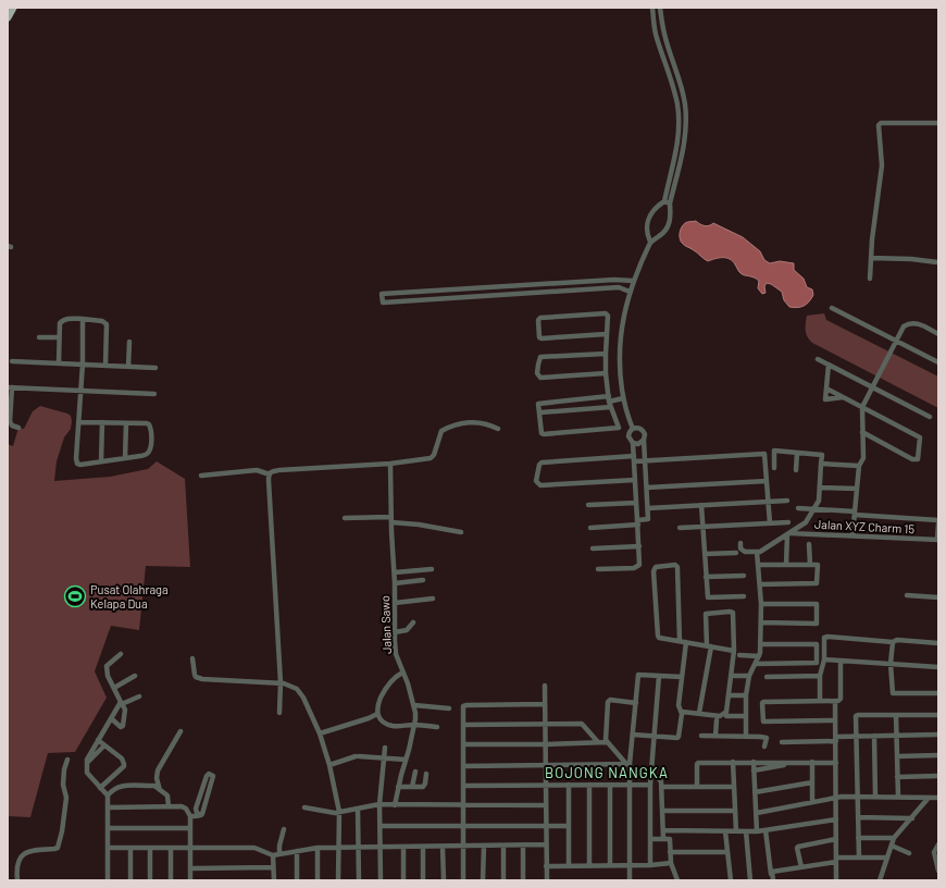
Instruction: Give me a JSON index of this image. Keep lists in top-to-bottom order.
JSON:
{
  "streets": {
    "street": ["Jalan XYZ Charm 15", "Jalan Sawo"]
  },
  "districts": ["BOJONG NANGKA"],
  "places": {
    "sports": ["Pusat Olahraga Kelapa Dua"]
  }
}
